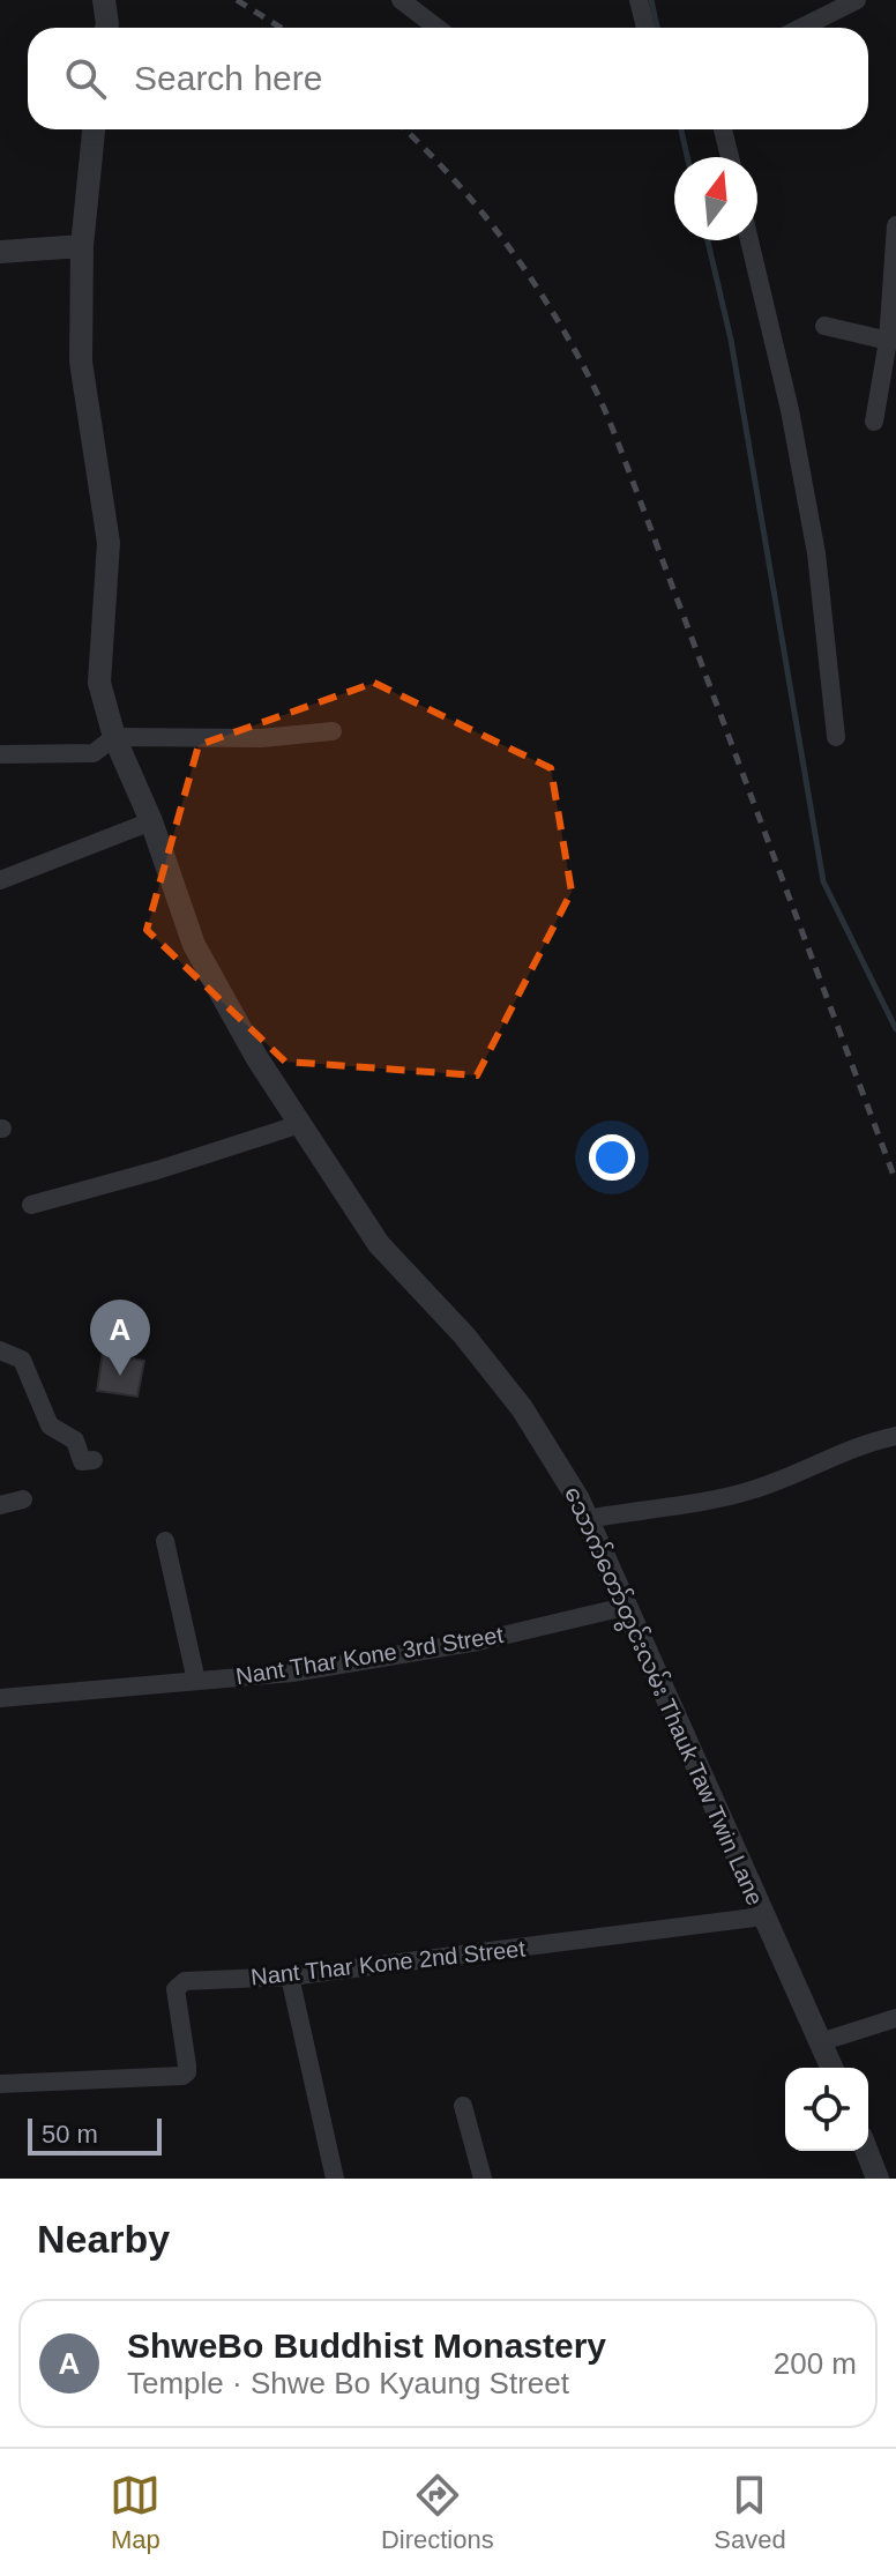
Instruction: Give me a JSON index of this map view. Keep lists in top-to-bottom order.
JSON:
{
  "streets": {
    "street": ["Nant Thar Kone 3rd Street", "သောက်တော်တွင်းလမ်း Thauk Taw Twin Lane", "Nant Thar Kone 2nd Street"]
  },
  "crossings": [
    ["Nant Thar Kone 3rd Street", "သောက်တော်တွင်းလမ်း Thauk Taw Twin Lane"],
    ["သောက်တော်တွင်းလမ်း Thauk Taw Twin Lane", "Nant Thar Kone 2nd Street"]
  ],
  "scale_bar": "50 m",
  "north": "top",
  "page": {
    "search": "Search here",
    "pins": "A",
    "scale": "50 m",
    "heading": "Nearby",
    "list": [
      {
        "mark": "A",
        "name": "ShweBo Buddhist Monastery",
        "note": "Temple · Shwe Bo Kyaung Street",
        "value": "200 m"
      }
    ],
    "nav": ["Map", "Directions", "Saved"]
  }
}
